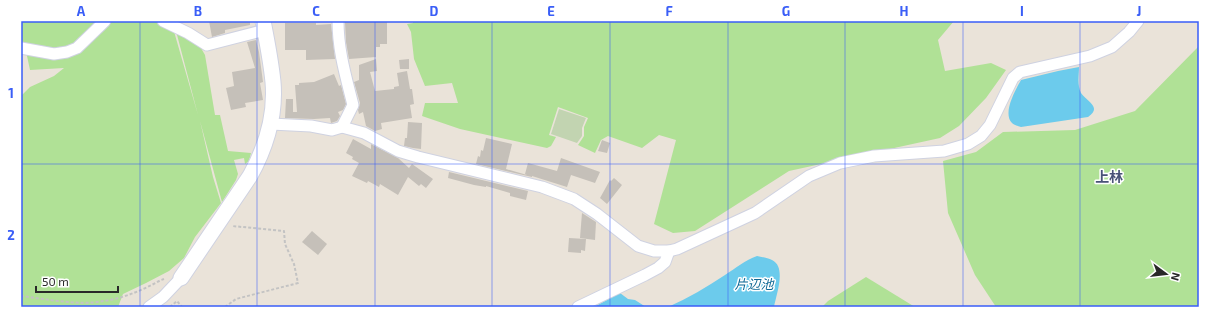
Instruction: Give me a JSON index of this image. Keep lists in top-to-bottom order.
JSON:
{
  "districts": ["上林"],
  "water": ["片辺池"],
  "scale_bar": "50 m",
  "north": "right",
  "grid": {
    "columns": [
      "A",
      "B",
      "C",
      "D",
      "E",
      "F",
      "G",
      "H",
      "I",
      "J"
    ],
    "rows": ["1", "2"]
  }
}
